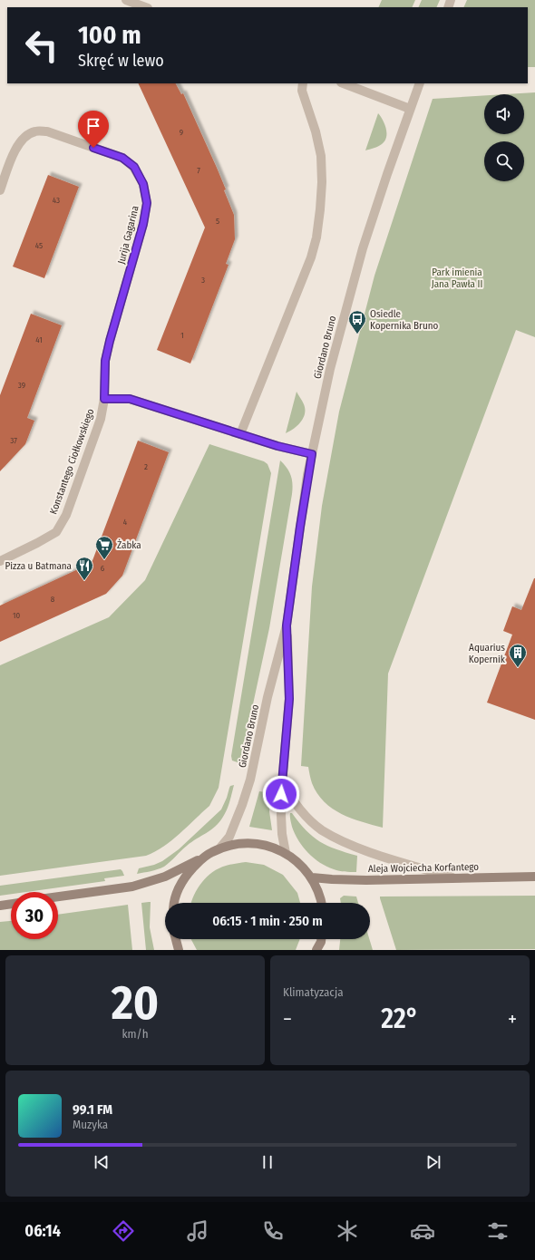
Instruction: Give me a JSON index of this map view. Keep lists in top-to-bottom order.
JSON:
{
  "streets": {
    "main road": ["Aleja Wojciecha Korfantego"],
    "street": ["Jurija Gagarina", "Giordano Bruno", "Konstantego Ciołkowskiego"]
  },
  "crossings": [
    ["Jurija Gagarina", "Konstantego Ciołkowskiego"]
  ],
  "parks": ["Park imienia Jana Pawła II"],
  "places": {
    "bus stop": ["Osiedle Kopernika Bruno"],
    "supermarket": ["Żabka"],
    "restaurant": ["Pizza u Batmana"],
    "building": ["Aquarius Kopernik"]
  },
  "house_numbers": [
    "9",
    "7",
    "43",
    "5",
    "45",
    "3",
    "1",
    "41",
    "39",
    "37",
    "2",
    "4",
    "6",
    "8",
    "10"
  ],
  "page": {
    "turn": ["100 m", "Skręć w lewo"],
    "limit": "30",
    "trip": "06:15 · 1 min · 250 m",
    "tile": [
      ["20", "km/h"],
      "Klimatyzacja"
    ],
    "heat": ["−", "22°", "+"],
    "song": ["99.1 FM", "Muzyka"],
    "tabs": "06:14"
  }
}
